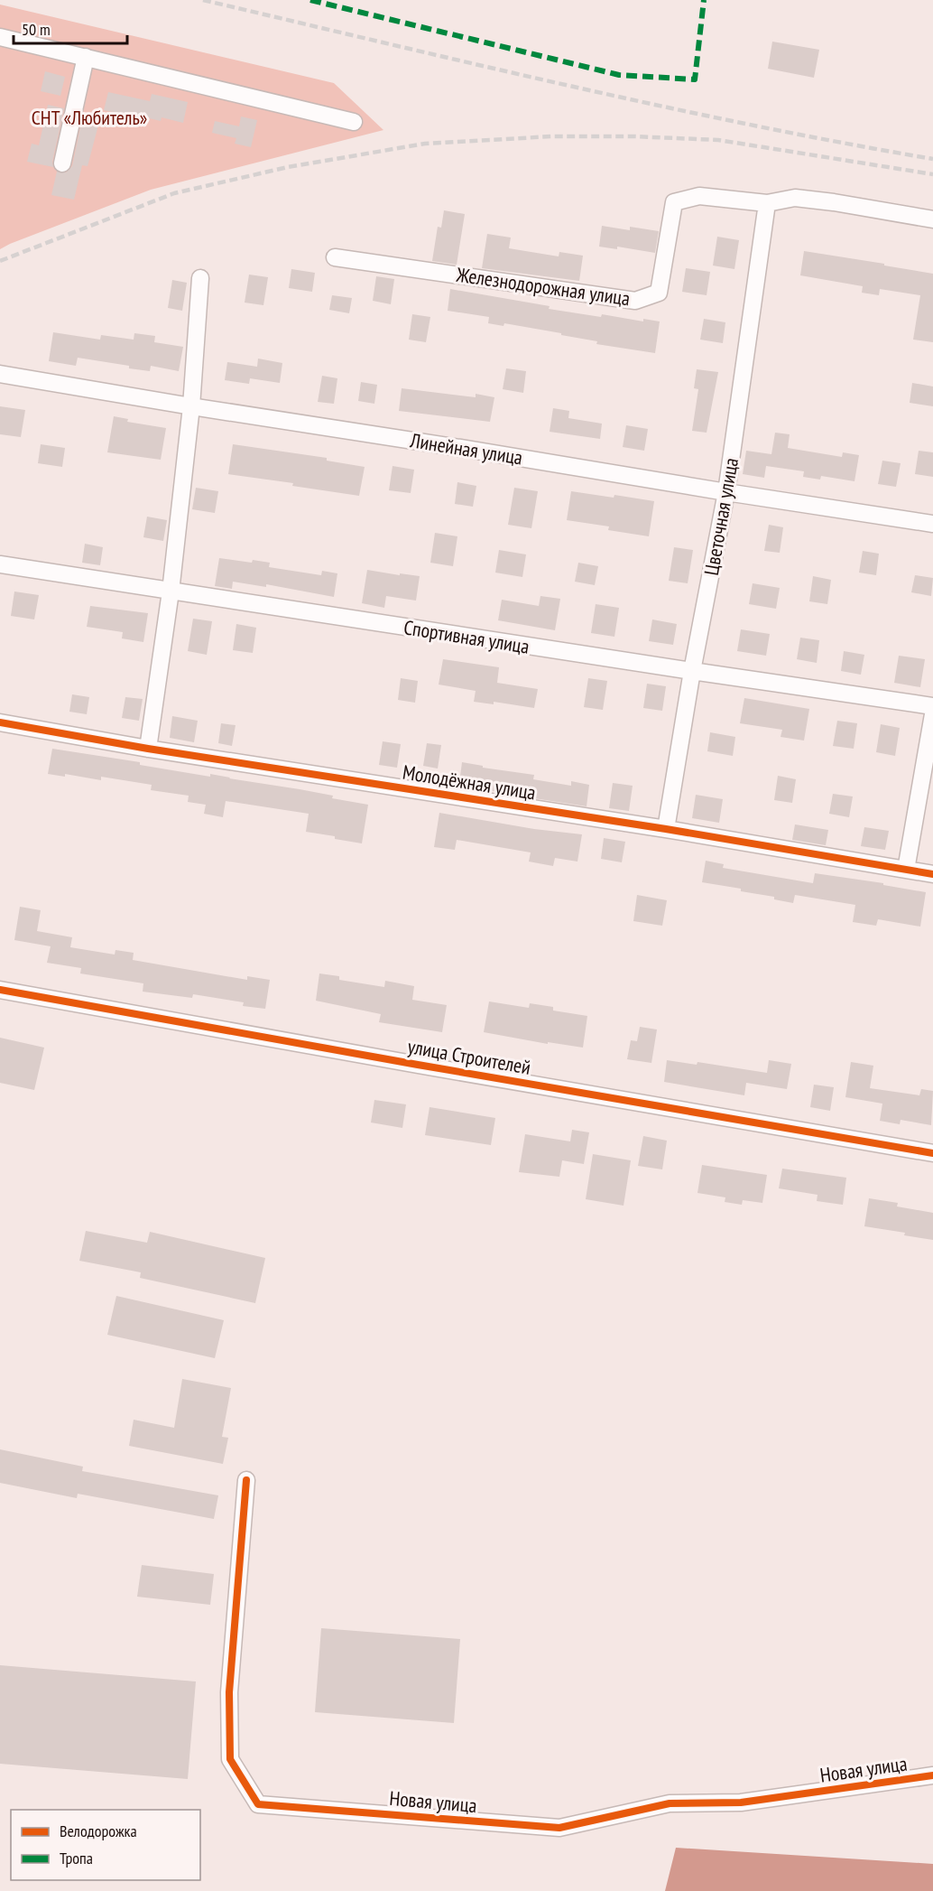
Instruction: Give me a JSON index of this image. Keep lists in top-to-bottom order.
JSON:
{
  "streets": {
    "street": [
      "Железнодорожная улица",
      "Линейная улица",
      "Цветочная улица",
      "Спортивная улица",
      "Молодёжная улица",
      "улица Строителей",
      "Новая улица"
    ]
  },
  "crossings": [
    ["Железнодорожная улица", "Цветочная улица"],
    ["Линейная улица", "Цветочная улица"],
    ["Цветочная улица", "Спортивная улица"],
    ["Цветочная улица", "Молодёжная улица"]
  ],
  "parks": ["СНТ «Любитель»"],
  "legend": ["Велодорожка", "Тропа"],
  "scale_bar": "50 m"
}
